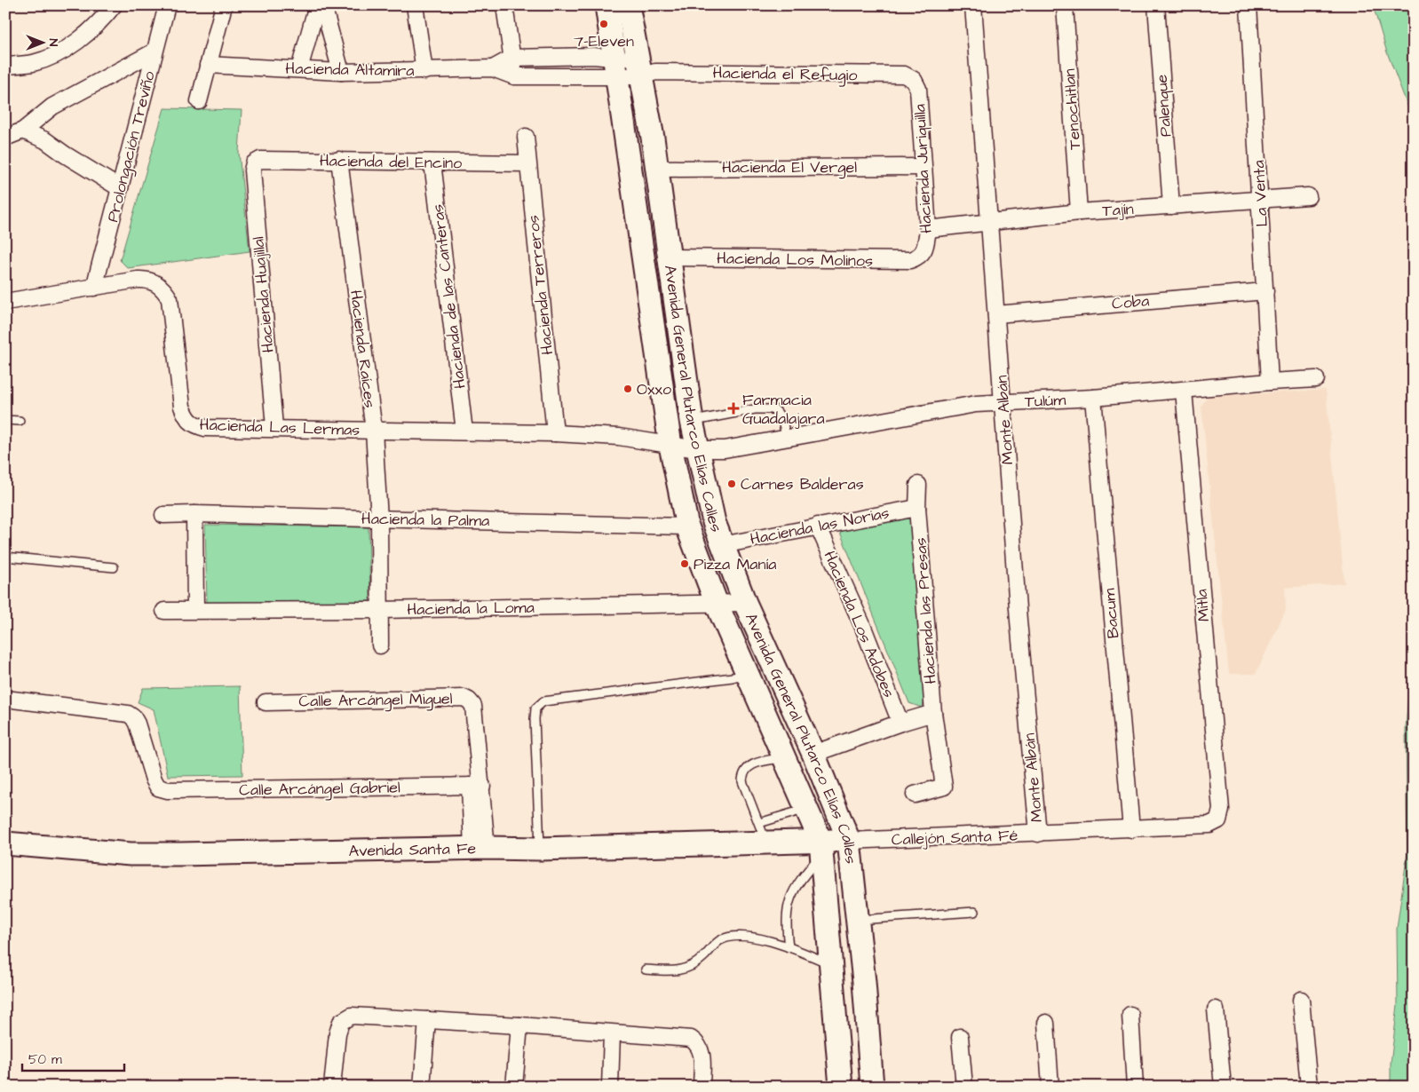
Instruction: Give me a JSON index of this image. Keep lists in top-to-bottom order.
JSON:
{
  "streets": {
    "street": [
      "Hacienda Altamira",
      "Hacienda el Refugio",
      "Palenque",
      "Tenochitlan",
      "Prolongación Treviño",
      "Hacienda del Encino",
      "Hacienda El Vergel",
      "Hacienda Juriquilla",
      "La Venta",
      "Tajín",
      "Hacienda Los Molinos",
      "Hacienda Terreros",
      "Hacienda Huajillal",
      "Hacienda de las Canteras",
      "Coba",
      "Hacienda Raíces",
      "Avenida General Plutarco Elías Calles",
      "Tulúm",
      "Monte Albán",
      "Hacienda Las Lermas",
      "Hacienda la Palma",
      "Hacienda las Norias",
      "Mitla",
      "Hacienda la Loma",
      "Hacienda las Presas",
      "Bacum",
      "Hacienda Los Adobes",
      "Calle Arcángel Miguel",
      "Calle Arcángel Gabriel",
      "Callejón Santa Fé",
      "Avenida Santa Fe"
    ]
  },
  "crossings": [
    ["Hacienda Altamira", "Hacienda el Refugio"],
    ["Hacienda Altamira", "Avenida General Plutarco Elías Calles"],
    ["Hacienda el Refugio", "Hacienda Juriquilla"],
    ["Hacienda el Refugio", "Avenida General Plutarco Elías Calles"],
    ["Palenque", "Tajín"],
    ["Tenochitlan", "Tajín"],
    ["Prolongación Treviño", "Hacienda Las Lermas"],
    ["Hacienda del Encino", "Hacienda Terreros"],
    ["Hacienda del Encino", "Hacienda Huajillal"],
    ["Hacienda del Encino", "Hacienda de las Canteras"],
    ["Hacienda del Encino", "Hacienda Raíces"],
    ["Hacienda El Vergel", "Hacienda Juriquilla"],
    ["Hacienda El Vergel", "Avenida General Plutarco Elías Calles"],
    ["Hacienda Juriquilla", "Tajín"],
    ["Hacienda Juriquilla", "Hacienda Los Molinos"],
    ["La Venta", "Tajín"],
    ["La Venta", "Coba"],
    ["La Venta", "Tulúm"],
    ["Tajín", "Monte Albán"],
    ["Hacienda Los Molinos", "Avenida General Plutarco Elías Calles"],
    ["Hacienda Terreros", "Hacienda Las Lermas"],
    ["Hacienda Huajillal", "Hacienda Las Lermas"],
    ["Hacienda de las Canteras", "Hacienda Las Lermas"],
    ["Coba", "Monte Albán"],
    ["Hacienda Raíces", "Hacienda Las Lermas"],
    ["Hacienda Raíces", "Hacienda la Palma"],
    ["Hacienda Raíces", "Hacienda la Loma"],
    ["Avenida General Plutarco Elías Calles", "Tulúm"],
    ["Avenida General Plutarco Elías Calles", "Hacienda Las Lermas"],
    ["Avenida General Plutarco Elías Calles", "Hacienda la Palma"],
    ["Avenida General Plutarco Elías Calles", "Hacienda las Norias"],
    ["Avenida General Plutarco Elías Calles", "Hacienda la Loma"],
    ["Avenida General Plutarco Elías Calles", "Callejón Santa Fé"],
    ["Avenida General Plutarco Elías Calles", "Avenida Santa Fe"],
    ["Tulúm", "Monte Albán"],
    ["Tulúm", "Hacienda Las Lermas"],
    ["Tulúm", "Mitla"],
    ["Tulúm", "Bacum"],
    ["Monte Albán", "Callejón Santa Fé"],
    ["Hacienda las Norias", "Hacienda las Presas"],
    ["Hacienda las Norias", "Hacienda Los Adobes"],
    ["Mitla", "Callejón Santa Fé"],
    ["Bacum", "Callejón Santa Fé"],
    ["Calle Arcángel Miguel", "Calle Arcángel Gabriel"],
    ["Calle Arcángel Miguel", "Avenida Santa Fe"],
    ["Callejón Santa Fé", "Avenida Santa Fe"]
  ],
  "places": {
    "other": [
      "7-Eleven",
      "Oxxo",
      "Carnes Balderas",
      "Pizza Manía"
    ],
    "health": ["Farmacia Guadalajara"]
  },
  "scale_bar": "50 m",
  "north": "right"
}
